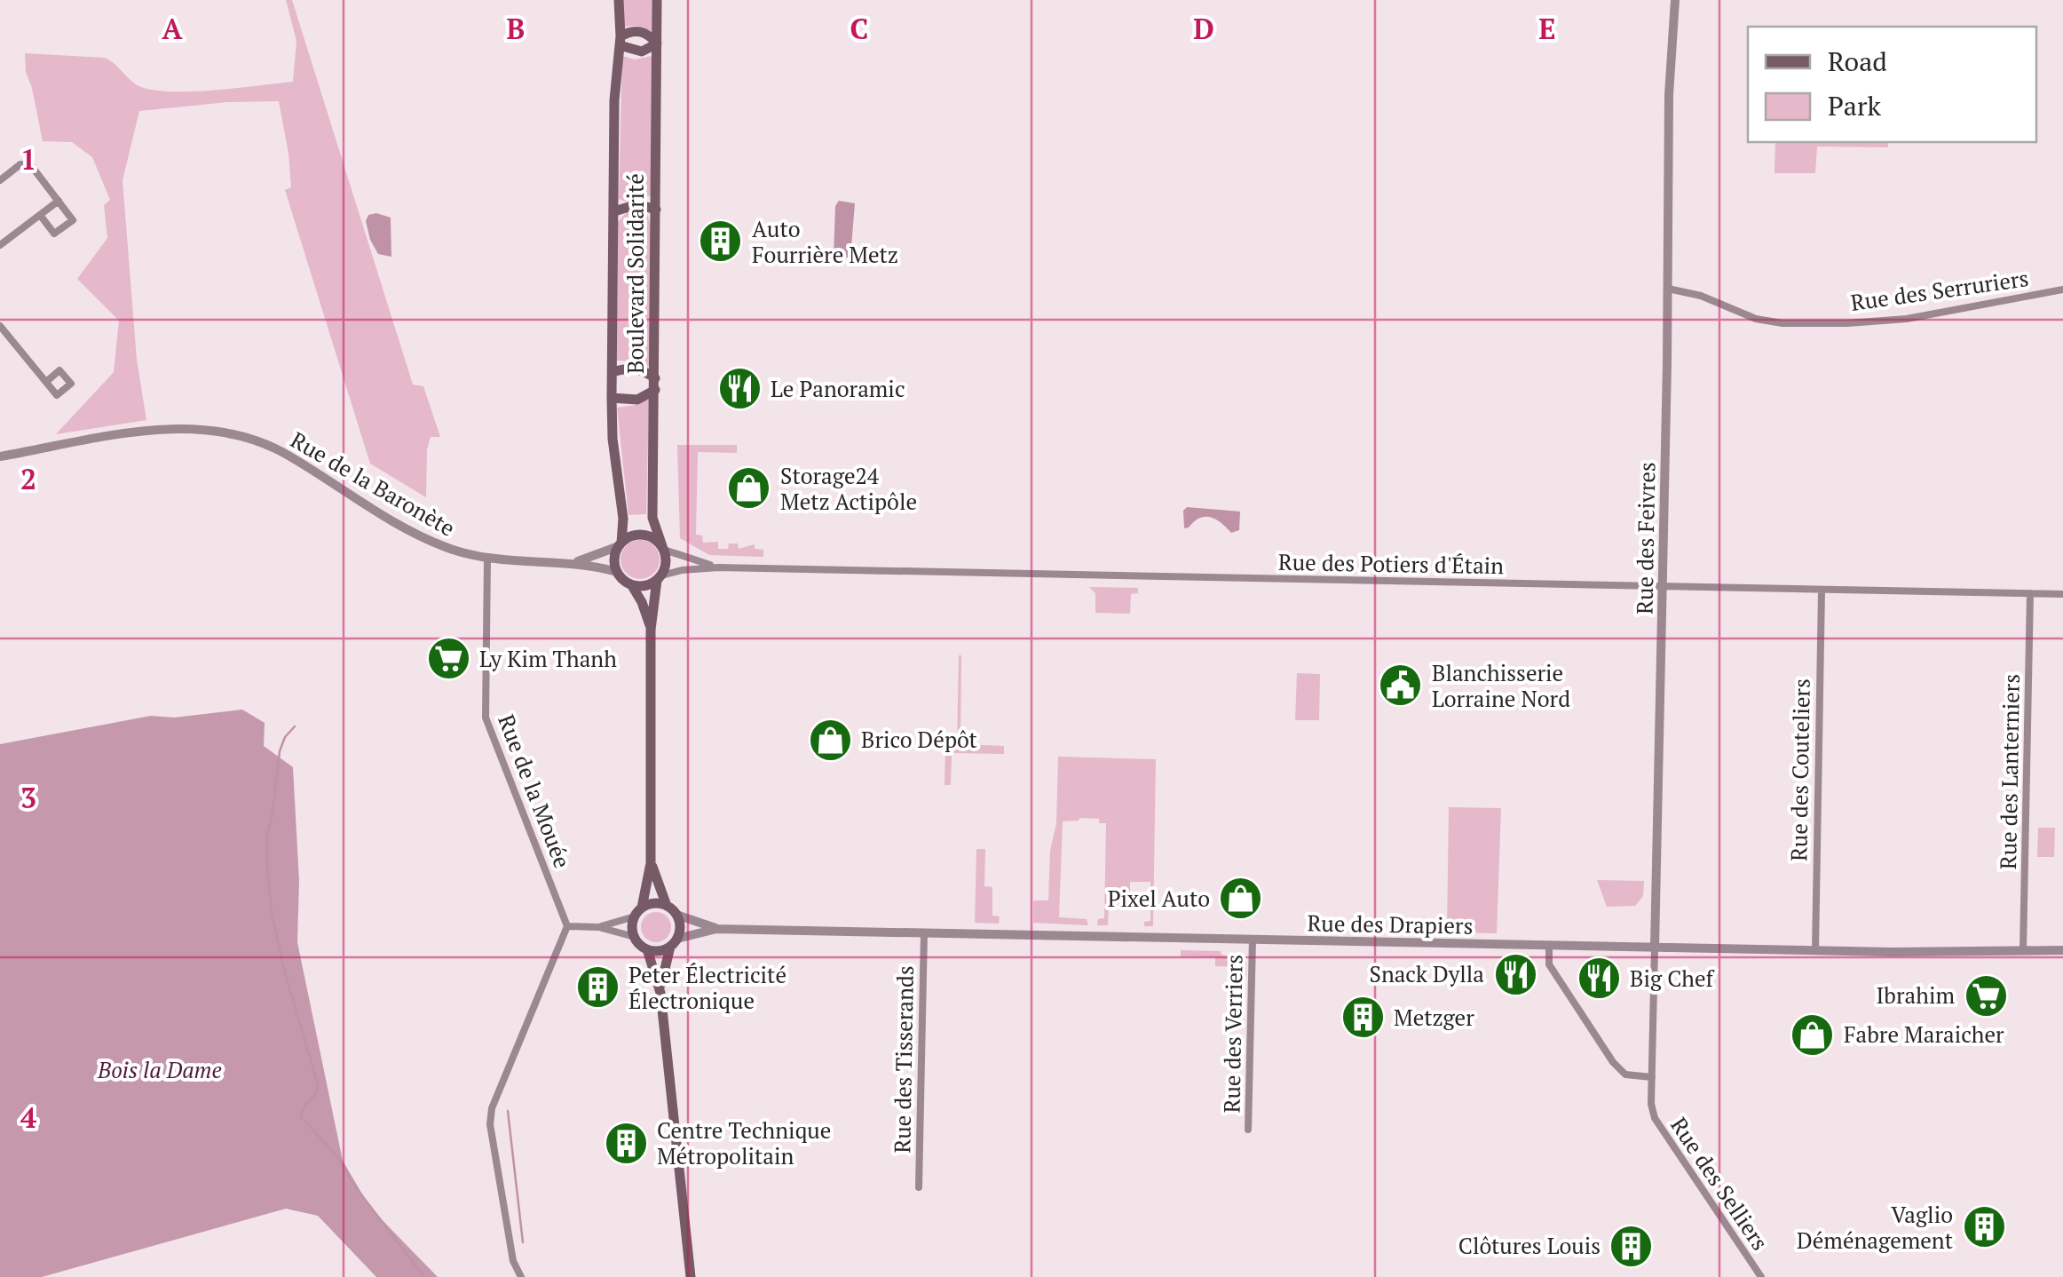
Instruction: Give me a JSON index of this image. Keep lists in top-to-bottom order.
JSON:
{
  "streets": {
    "main road": ["Boulevard Solidarité"],
    "street": [
      "Rue des Serruriers",
      "Rue de la Baronète",
      "Rue des Feivres",
      "Rue des Potiers d'Étain",
      "Rue des Couteliers",
      "Rue des Lanterniers",
      "Rue de la Mouée",
      "Rue des Drapiers",
      "Rue des Verriers",
      "Rue des Tisserands",
      "Rue des Selliers"
    ]
  },
  "crossings": [
    ["Boulevard Solidarité", "Rue de la Baronète"],
    ["Boulevard Solidarité", "Rue des Potiers d'Étain"],
    ["Rue des Serruriers", "Rue des Feivres"],
    ["Rue de la Baronète", "Rue des Potiers d'Étain"],
    ["Rue de la Baronète", "Rue de la Mouée"],
    ["Rue des Feivres", "Rue des Potiers d'Étain"],
    ["Rue des Feivres", "Rue des Drapiers"],
    ["Rue des Feivres", "Rue des Selliers"],
    ["Rue des Potiers d'Étain", "Rue des Couteliers"],
    ["Rue des Potiers d'Étain", "Rue des Lanterniers"],
    ["Rue des Couteliers", "Rue des Drapiers"],
    ["Rue des Lanterniers", "Rue des Drapiers"],
    ["Rue des Drapiers", "Rue des Verriers"],
    ["Rue des Drapiers", "Rue des Tisserands"]
  ],
  "parks": ["Bois la Dame"],
  "places": {
    "building": [
      "Auto Fourrière Metz",
      "Peter Électricité Électronique",
      "Metzger",
      "Centre Technique Métropolitain",
      "Vaglio Déménagement",
      "Clôtures Louis"
    ],
    "restaurant": ["Le Panoramic", "Snack Dylla", "Big Chef"],
    "shop": [
      "Storage24 Metz Actipôle",
      "Brico Dépôt",
      "Pixel Auto",
      "Fabre Maraicher"
    ],
    "supermarket": ["Ly Kim Thanh", "Ibrahim"],
    "public building": ["Blanchisserie Lorraine Nord"]
  },
  "legend": ["Road", "Park"],
  "grid": {
    "columns": [
      "A",
      "B",
      "C",
      "D",
      "E"
    ],
    "rows": [
      "1",
      "2",
      "3",
      "4"
    ]
  }
}
